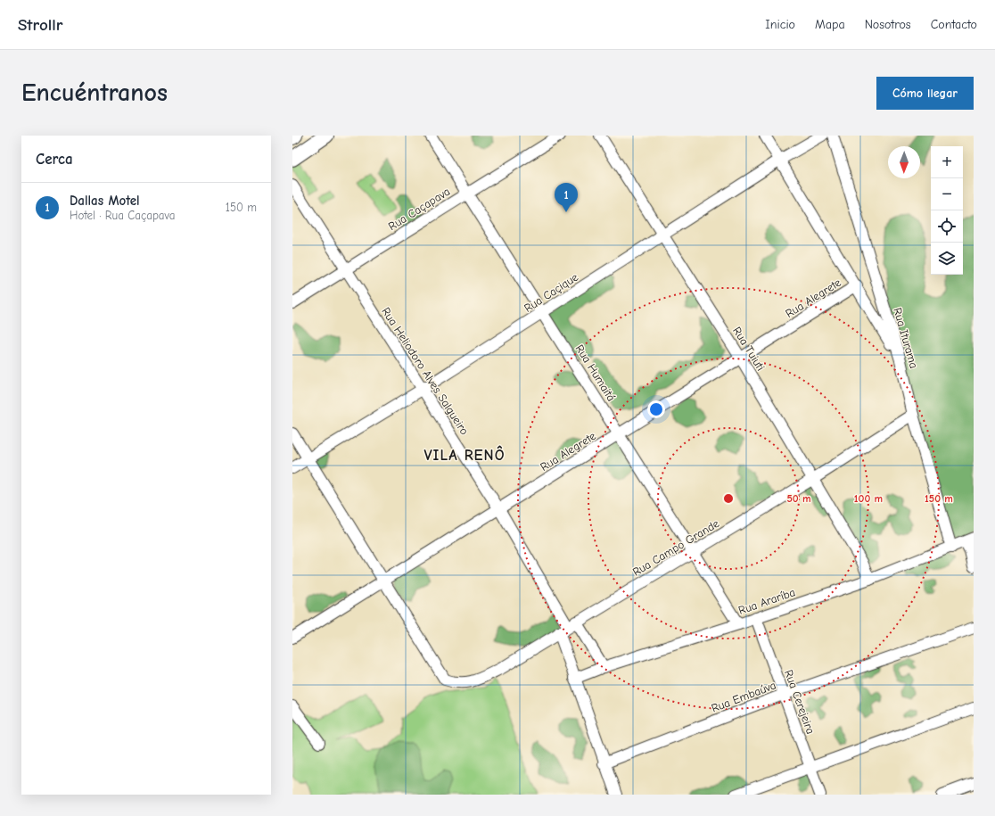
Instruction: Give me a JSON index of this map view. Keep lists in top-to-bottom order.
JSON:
{
  "streets": {
    "street": [
      "Rua Caçapava",
      "Rua Caçique",
      "Rua Alegrete",
      "Rua Iturama",
      "Rua Tuiuti",
      "Rua Heliodoro Alves Salgueiro",
      "Rua Humaitá",
      "Rua Campo Grande",
      "Rua Araríba",
      "Rua Embaúva",
      "Rua Cerejeira"
    ]
  },
  "crossings": [
    ["Rua Caçapava", "Rua Heliodoro Alves Salgueiro"],
    ["Rua Caçapava", "Rua Humaitá"],
    ["Rua Caçique", "Rua Tuiuti"],
    ["Rua Caçique", "Rua Heliodoro Alves Salgueiro"],
    ["Rua Caçique", "Rua Humaitá"],
    ["Rua Alegrete", "Rua Tuiuti"],
    ["Rua Alegrete", "Rua Heliodoro Alves Salgueiro"],
    ["Rua Alegrete", "Rua Humaitá"],
    ["Rua Alegrete", "Rua Campo Grande"],
    ["Rua Iturama", "Rua Campo Grande"],
    ["Rua Iturama", "Rua Araríba"],
    ["Rua Tuiuti", "Rua Campo Grande"],
    ["Rua Tuiuti", "Rua Araríba"],
    ["Rua Heliodoro Alves Salgueiro", "Rua Campo Grande"],
    ["Rua Heliodoro Alves Salgueiro", "Rua Araríba"],
    ["Rua Humaitá", "Rua Campo Grande"],
    ["Rua Humaitá", "Rua Araríba"],
    ["Rua Araríba", "Rua Cerejeira"],
    ["Rua Embaúva", "Rua Cerejeira"]
  ],
  "districts": ["VILA RENÔ"],
  "north": "bottom",
  "page": {
    "header": "Strollr",
    "nav": [
      "Inicio",
      "Mapa",
      "Nosotros",
      "Contacto"
    ],
    "buttons": "Cómo llegar",
    "title": "Encuéntranos",
    "heading": "Cerca",
    "map_buttons": ["+", "−"],
    "list": [
      {
        "mark": "1",
        "name": "Dallas Motel",
        "note": "Hotel · Rua Caçapava",
        "value": "150 m"
      }
    ],
    "pins": "1"
  },
  "rings": ["50 m", "100 m", "150 m"]
}
